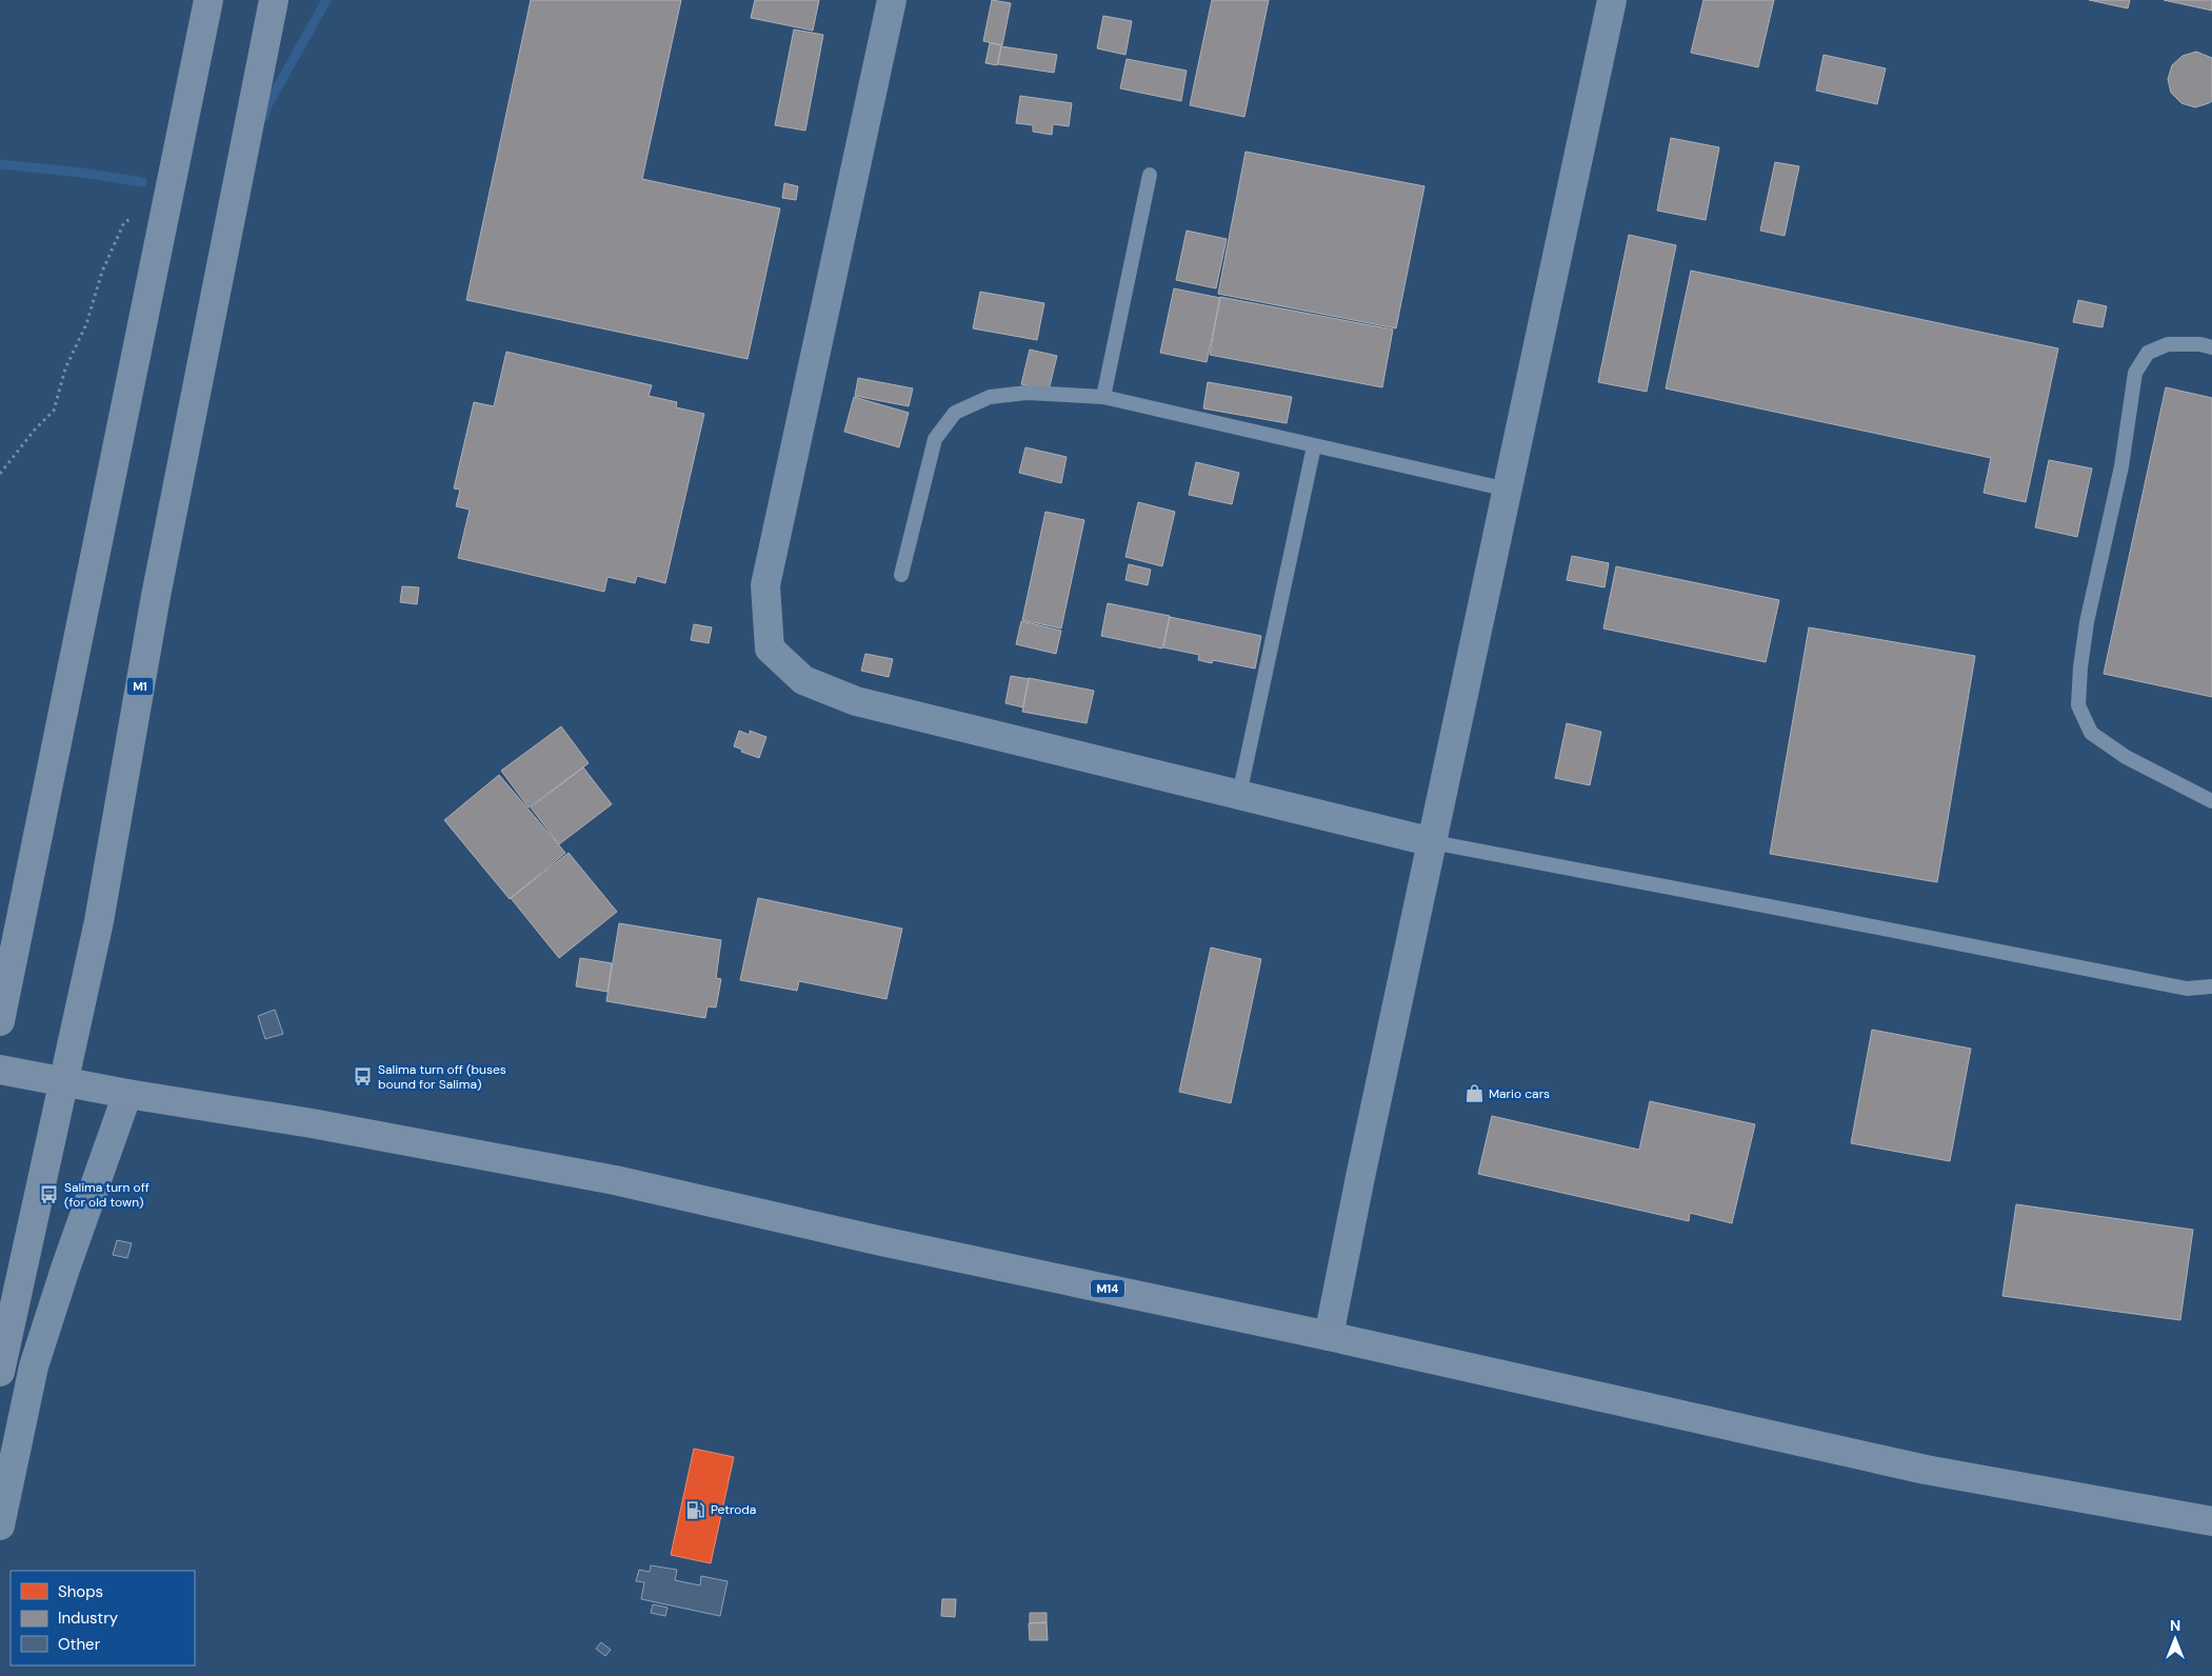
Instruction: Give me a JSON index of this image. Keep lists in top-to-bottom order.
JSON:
{
  "streets": {
    "highway": ["M1", "M14"]
  },
  "crossings": [
    ["M1", "M14"]
  ],
  "places": {
    "bus stop": ["Salima turn off (buses bound for Salima)", "Salima turn off (for old town)"],
    "shop": ["Mario cars"],
    "fuel station": ["Petroda"]
  },
  "legend": ["Shops", "Industry", "Other"],
  "north": "top"
}
